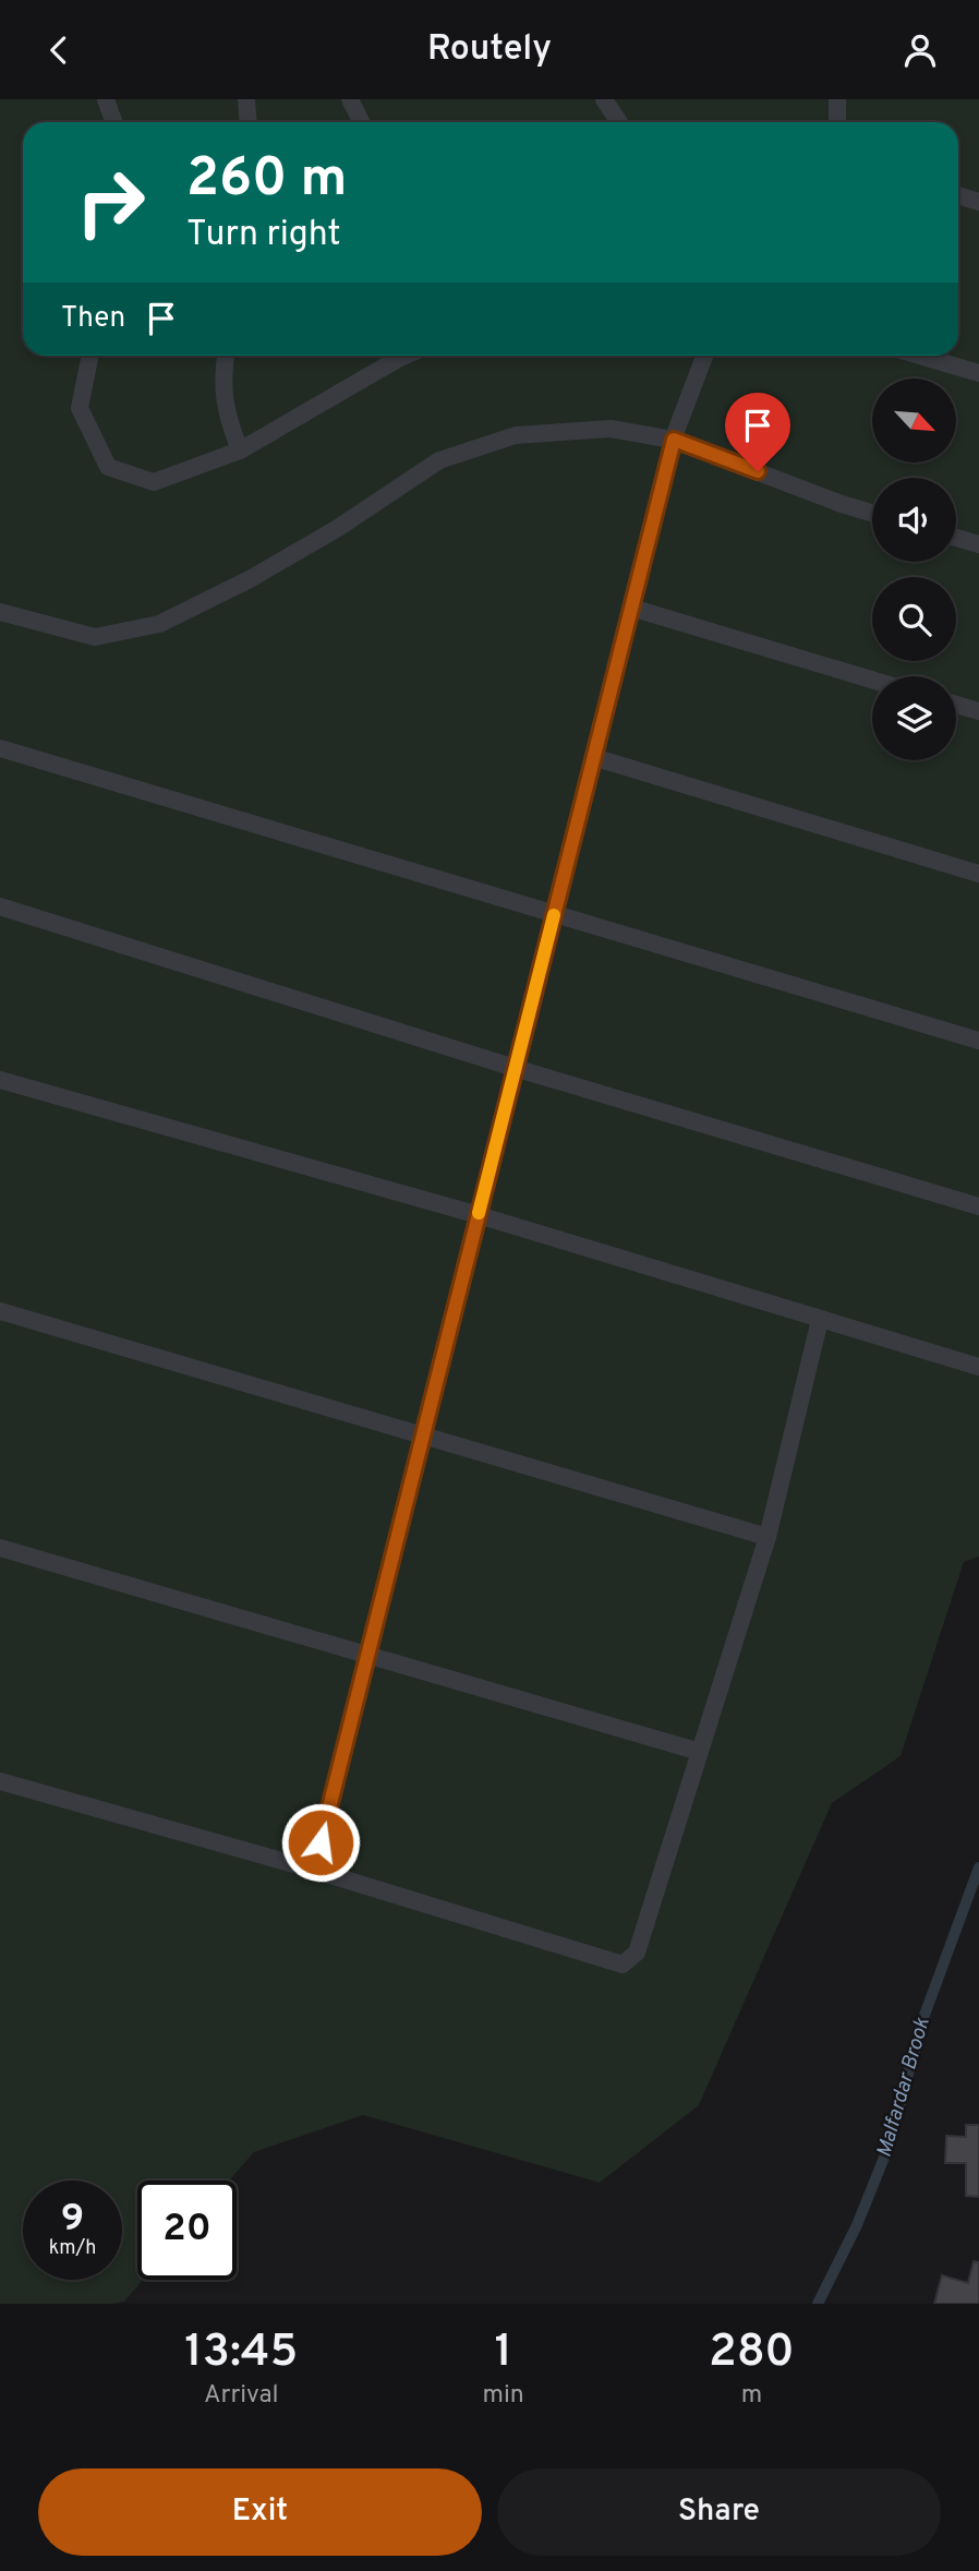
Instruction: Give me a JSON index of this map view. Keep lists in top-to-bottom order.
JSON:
{
  "water": ["Malfardar Brook"],
  "north": "bottom right",
  "page": {
    "header": "Routely",
    "turn": ["260 m", "Turn right"],
    "then": "Then",
    "speed": "9 km/h",
    "limit": "20",
    "eta": [
      "13:45",
      "Arrival",
      "1",
      "min",
      "280",
      "m"
    ],
    "buttons": ["Exit", "Share"]
  }
}
